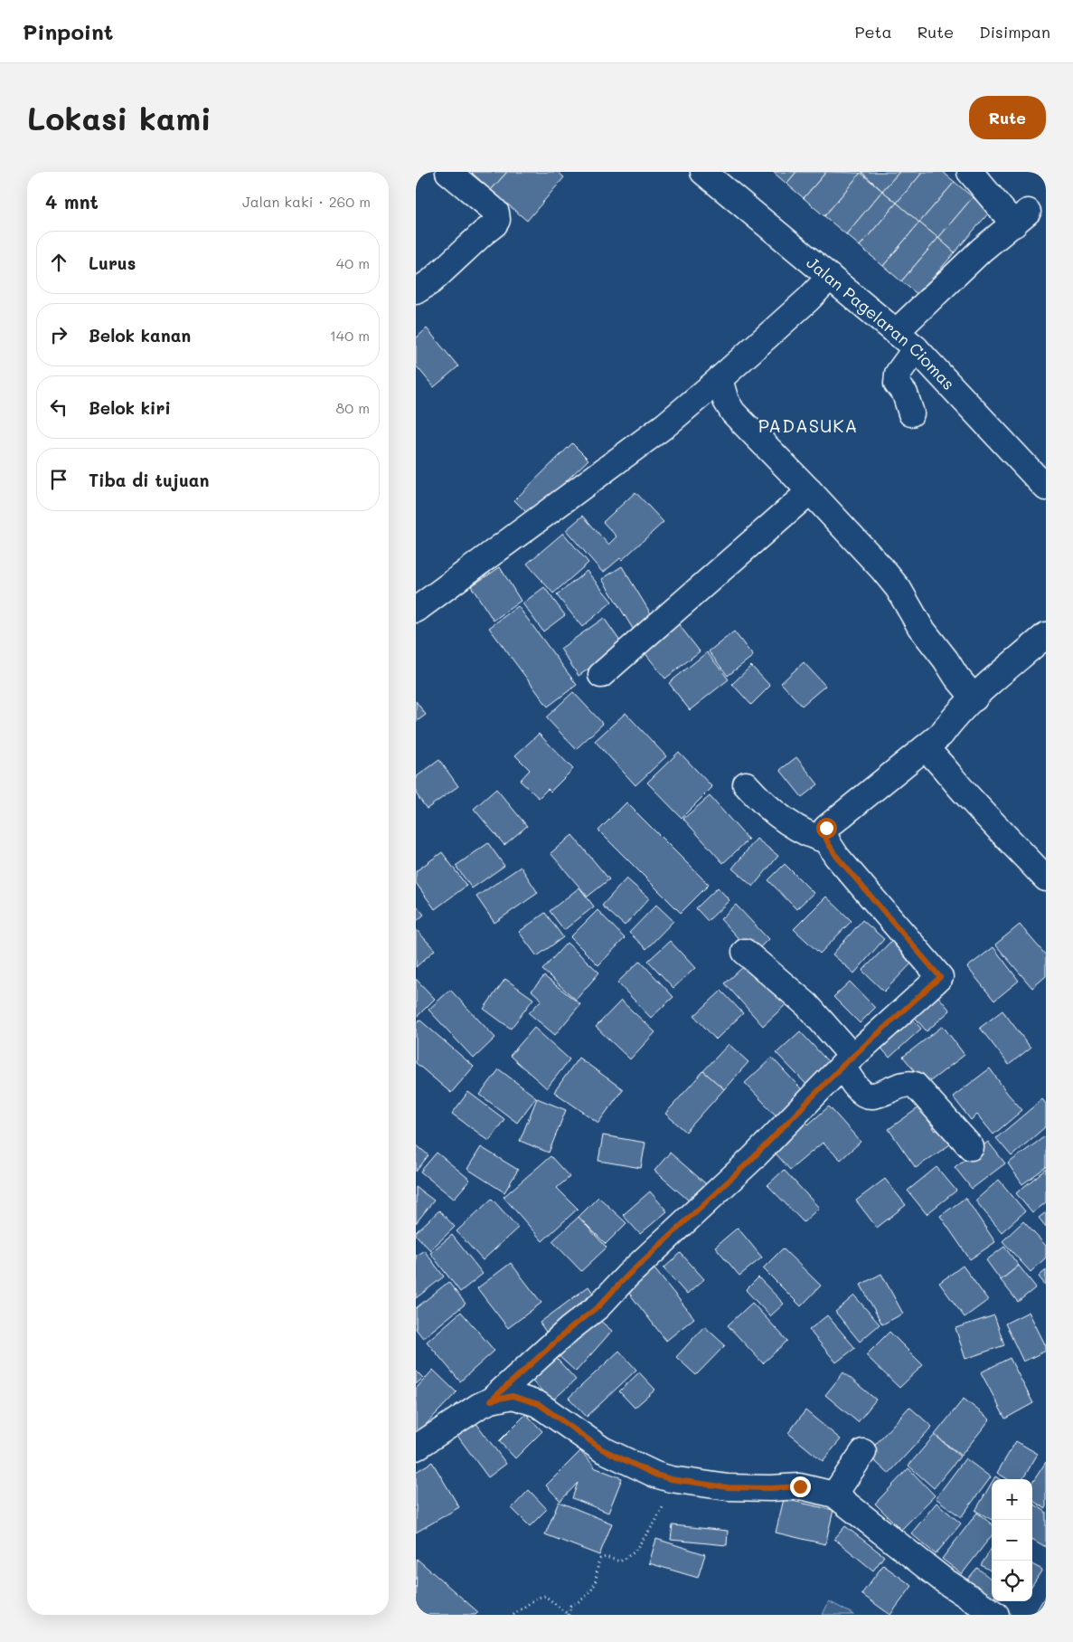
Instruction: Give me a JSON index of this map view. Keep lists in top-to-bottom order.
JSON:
{
  "streets": {
    "street": ["Jalan Pagelaran Ciomas"]
  },
  "districts": ["PADASUKA"],
  "page": {
    "header": "Pinpoint",
    "nav": ["Peta", "Rute", "Disimpan"],
    "buttons": "Rute",
    "title": "Lokasi kami",
    "heading": ["4 mnt", "Jalan kaki · 260 m"],
    "list": [
      ["Lurus", "40 m"],
      ["Belok kanan", "140 m"],
      ["Belok kiri", "80 m"],
      "Tiba di tujuan"
    ],
    "map_buttons": ["+", "−"]
  }
}
